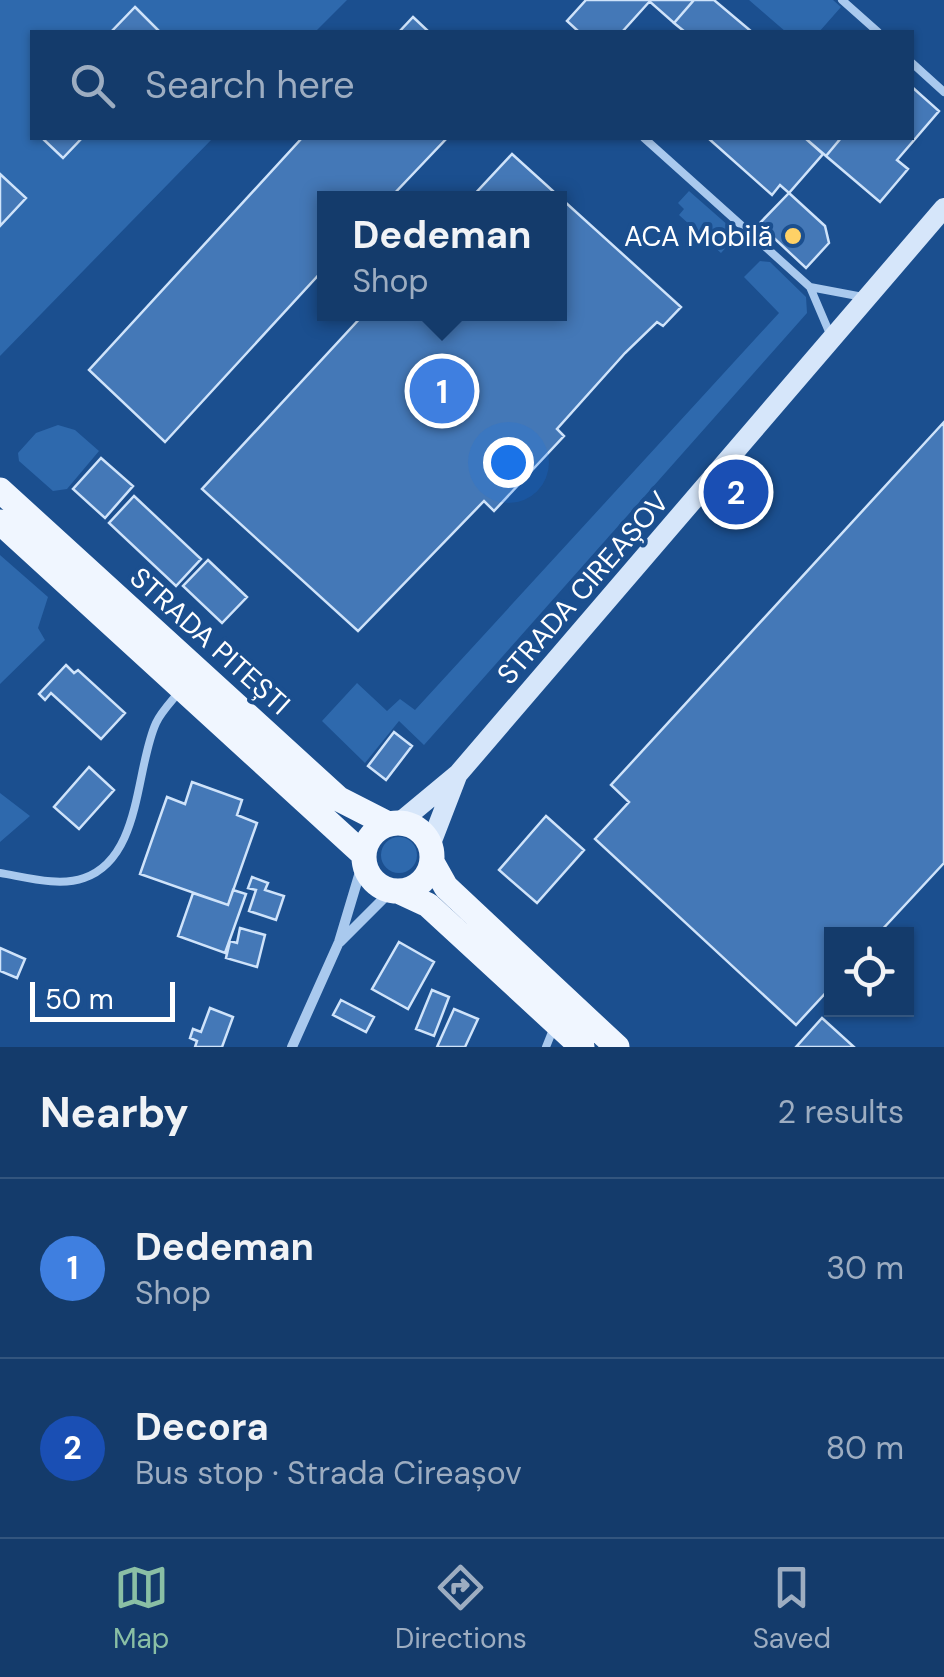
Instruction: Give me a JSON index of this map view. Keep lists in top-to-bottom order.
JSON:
{
  "streets": {
    "main road": ["STRADA CIREAȘOV", "STRADA PITEȘTI"]
  },
  "crossings": [
    ["STRADA CIREAȘOV", "STRADA PITEȘTI"]
  ],
  "places": ["ACA Mobilă"],
  "scale_bar": "50 m",
  "page": {
    "search": "Search here",
    "popup": ["Dedeman", "Shop"],
    "pins": ["1", "2"],
    "scale": "50 m",
    "heading": ["Nearby", "2 results"],
    "list": [
      {
        "mark": "1",
        "name": "Dedeman",
        "note": "Shop",
        "value": "30 m"
      },
      {
        "mark": "2",
        "name": "Decora",
        "note": "Bus stop · Strada Cireașov",
        "value": "80 m"
      }
    ],
    "nav": ["Map", "Directions", "Saved"]
  }
}
